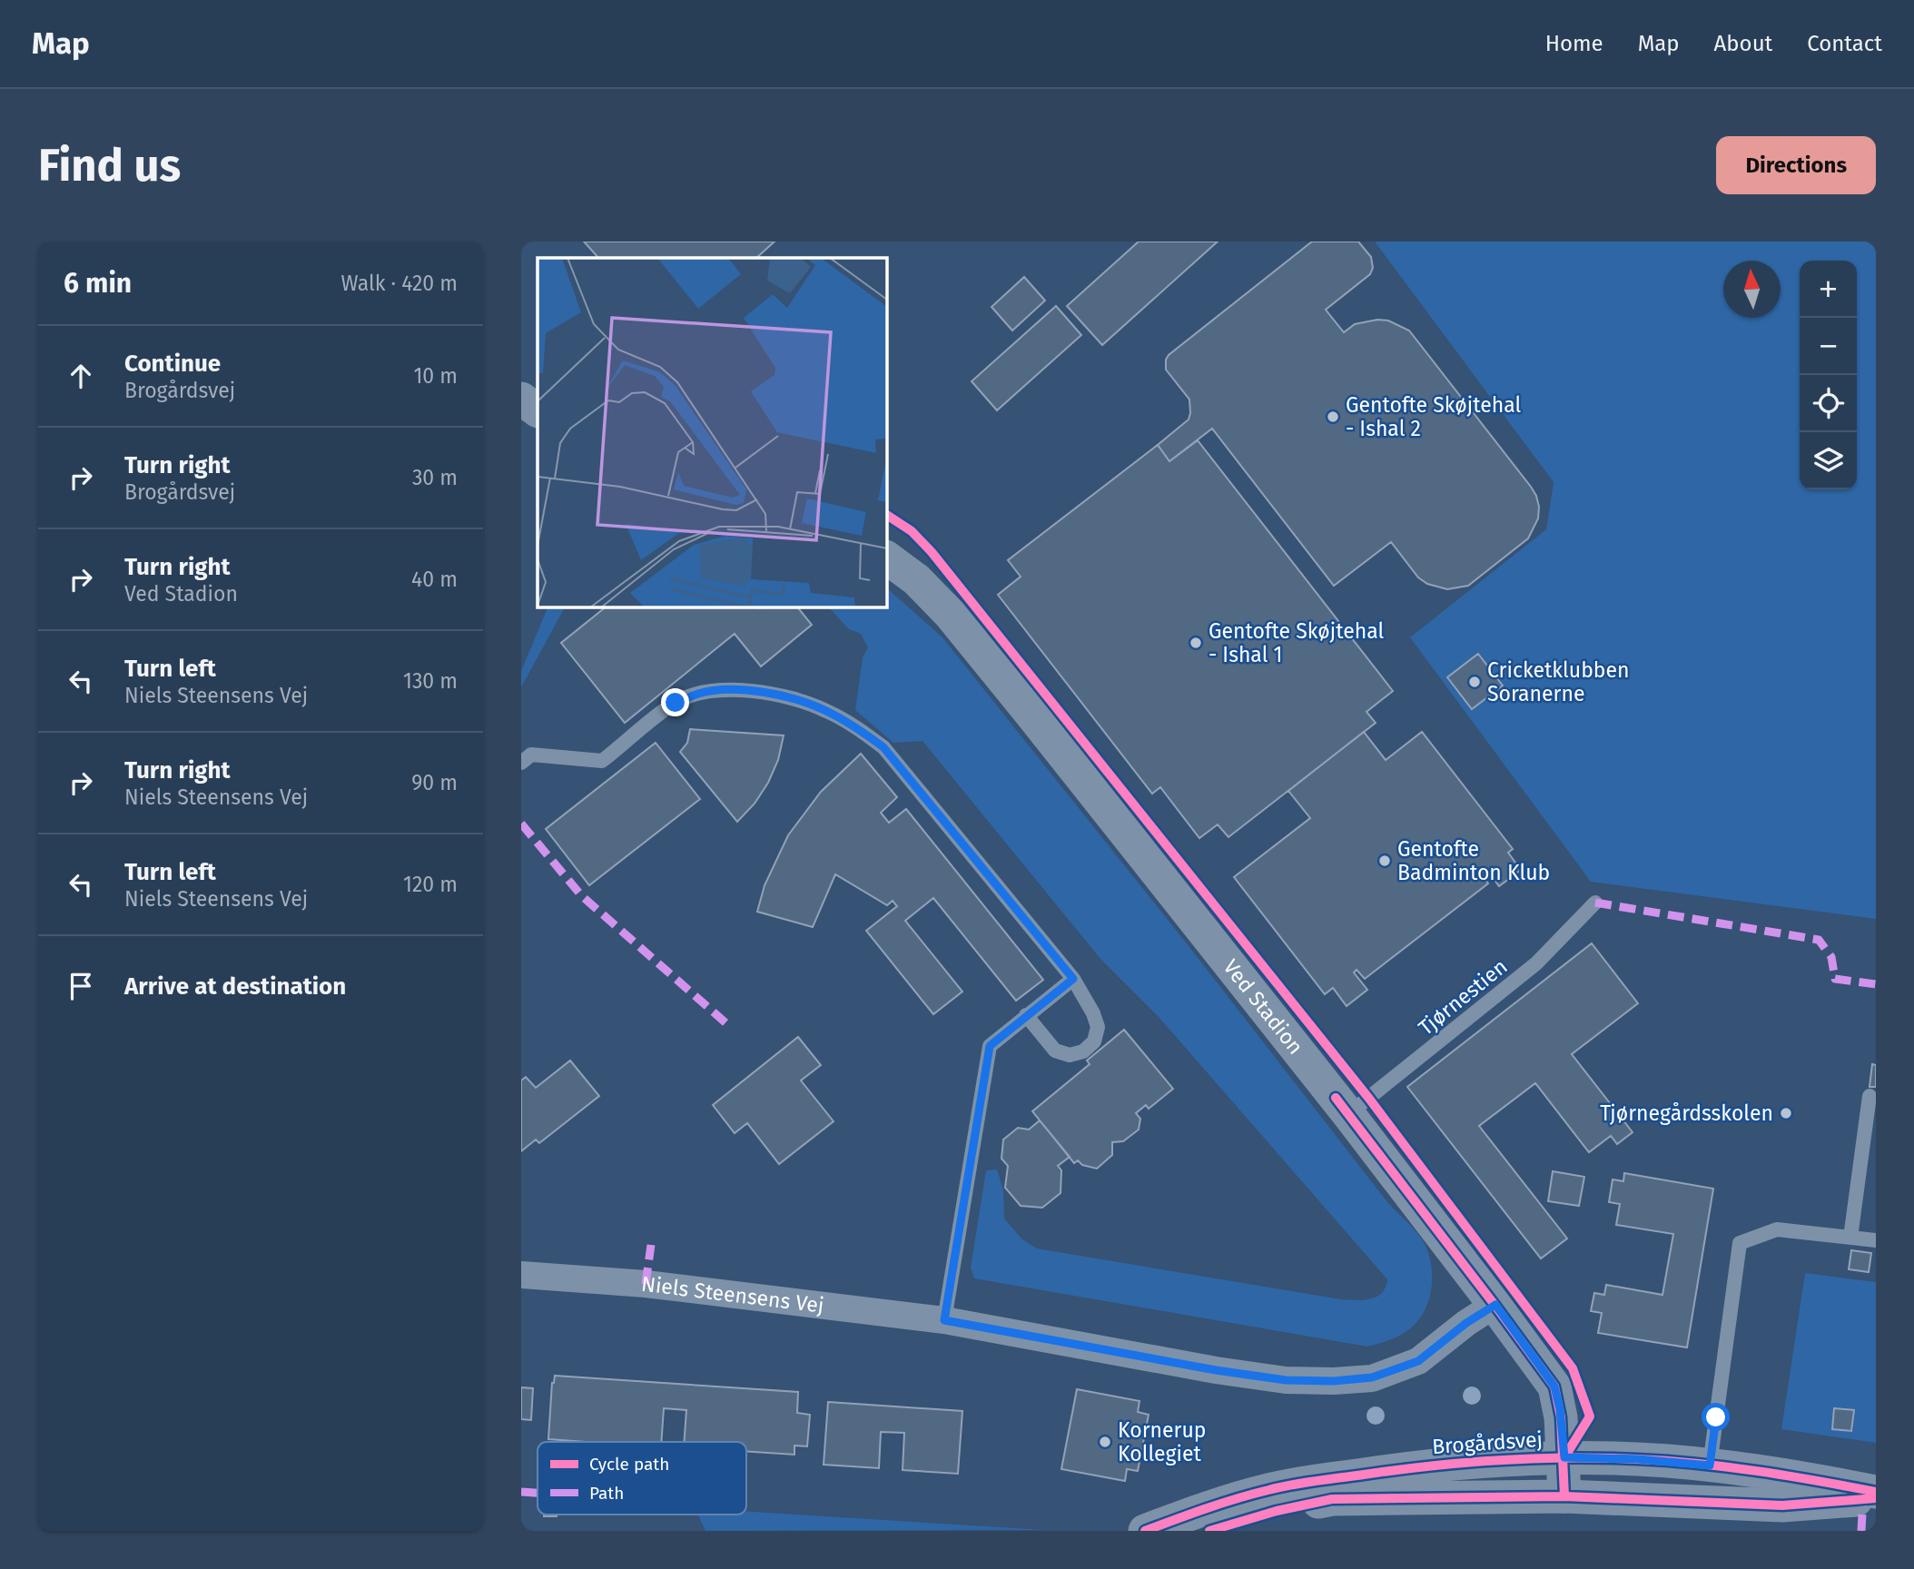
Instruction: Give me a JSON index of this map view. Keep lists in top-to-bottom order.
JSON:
{
  "streets": {
    "street": ["Ved Stadion", "Niels Steensens Vej", "Brogårdsvej"],
    "lane": ["Tjørnestien"]
  },
  "crossings": [
    ["Tjørnestien", "Ved Stadion"],
    ["Ved Stadion", "Niels Steensens Vej"],
    ["Ved Stadion", "Brogårdsvej"]
  ],
  "places": [
    "Gentofte Skøjtehal - Ishal 2",
    "Gentofte Skøjtehal - Ishal 1",
    "Cricketklubben Soranerne",
    "Gentofte Badminton Klub",
    "Tjørnegårdsskolen",
    "Kornerup Kollegiet"
  ],
  "legend": ["Cycle path", "Path"],
  "north": "top",
  "page": {
    "header": "Map",
    "nav": [
      "Home",
      "Map",
      "About",
      "Contact"
    ],
    "buttons": "Directions",
    "title": "Find us",
    "heading": ["6 min", "Walk · 420 m"],
    "map_buttons": ["+", "−"],
    "list": [
      ["Continue", "Brogårdsvej", "10 m"],
      ["Turn right", "Brogårdsvej", "30 m"],
      ["Turn right", "Ved Stadion", "40 m"],
      ["Turn left", "Niels Steensens Vej", "130 m"],
      ["Turn right", "Niels Steensens Vej", "90 m"],
      ["Turn left", "Niels Steensens Vej", "120 m"],
      "Arrive at destination"
    ]
  }
}
